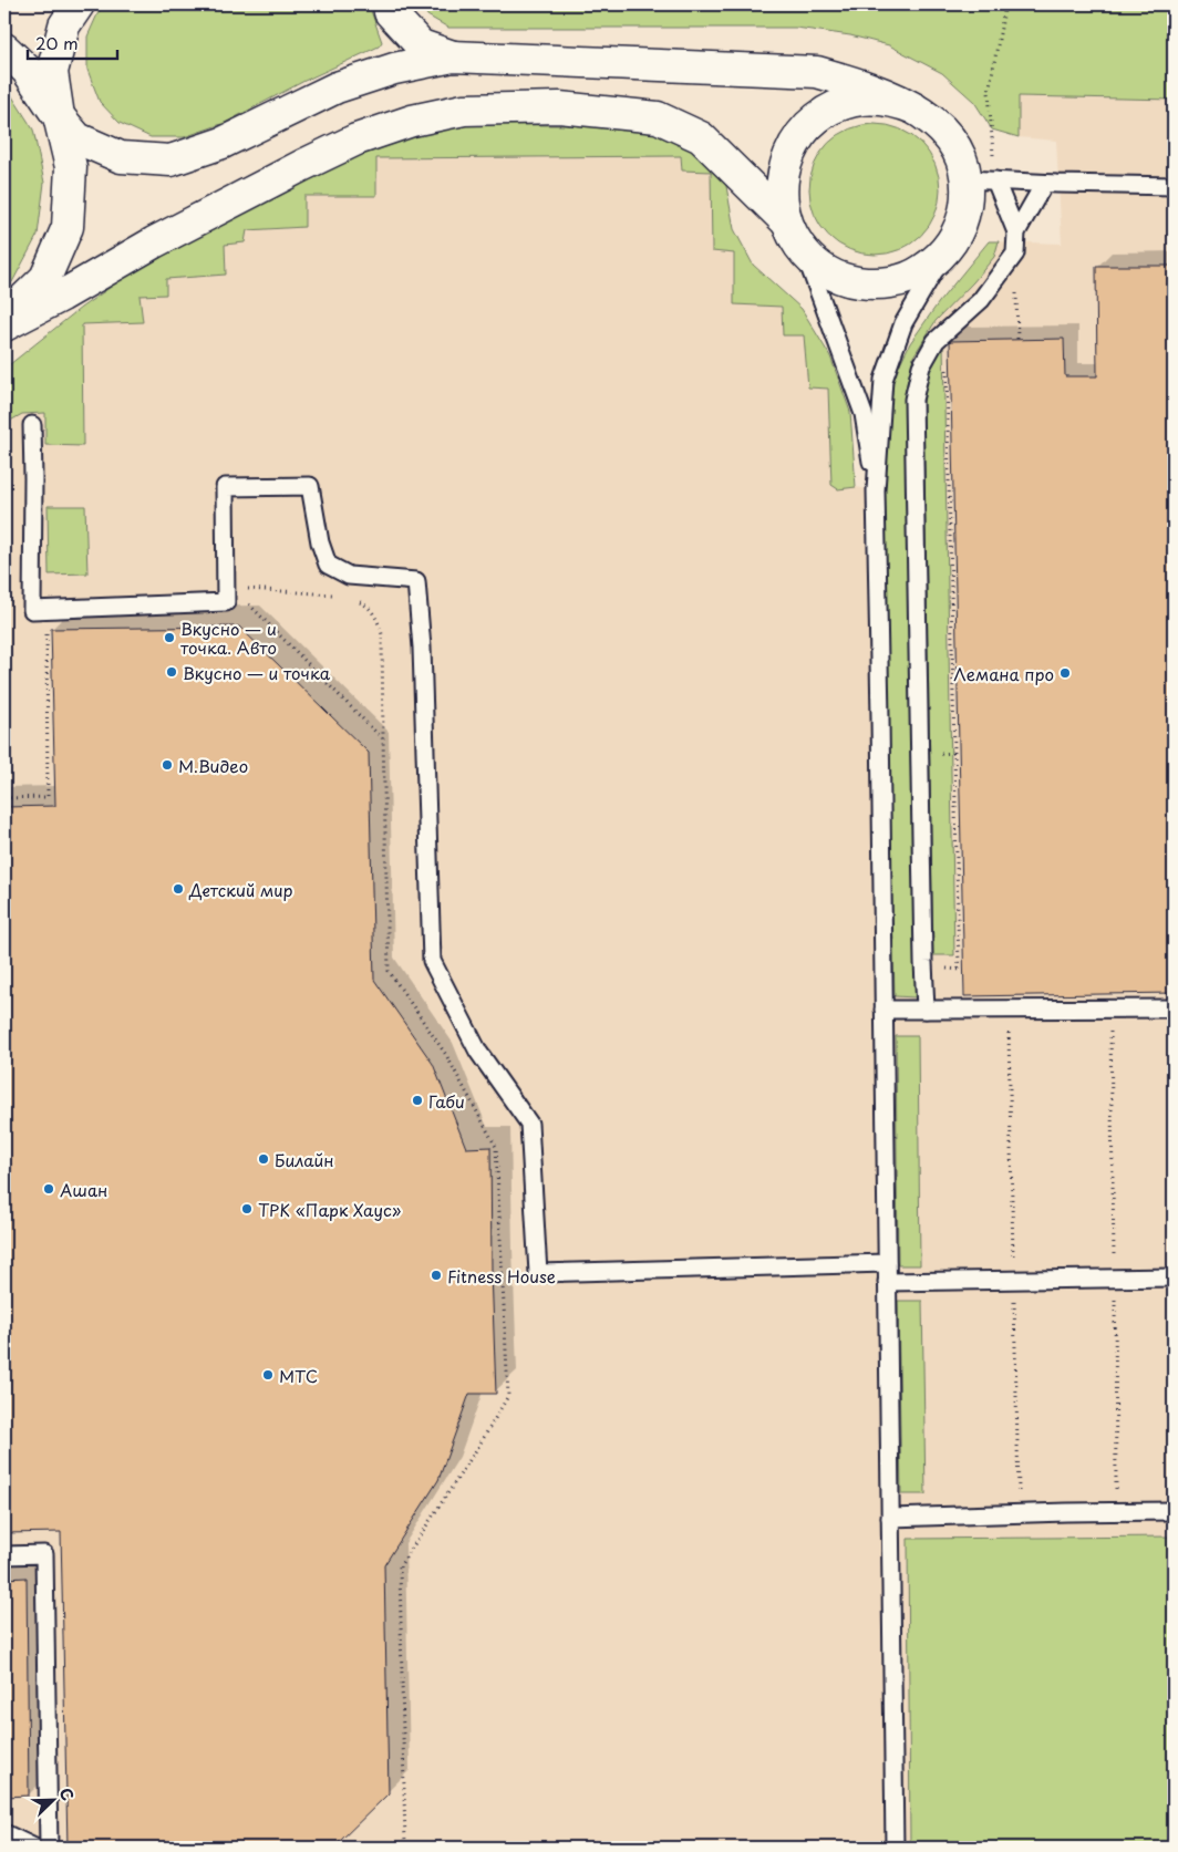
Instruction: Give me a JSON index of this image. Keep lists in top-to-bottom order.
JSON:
{
  "places": [
    "Вкусно — и точка. Авто",
    "Вкусно — и точка",
    "Лемана про",
    "М.Видео",
    "Детский мир",
    "Габи",
    "Билайн",
    "Ашан",
    "ТРК «Парк Хаус»",
    "Fitness House",
    "МТС"
  ],
  "scale_bar": "20 m",
  "north": "top right"
}
